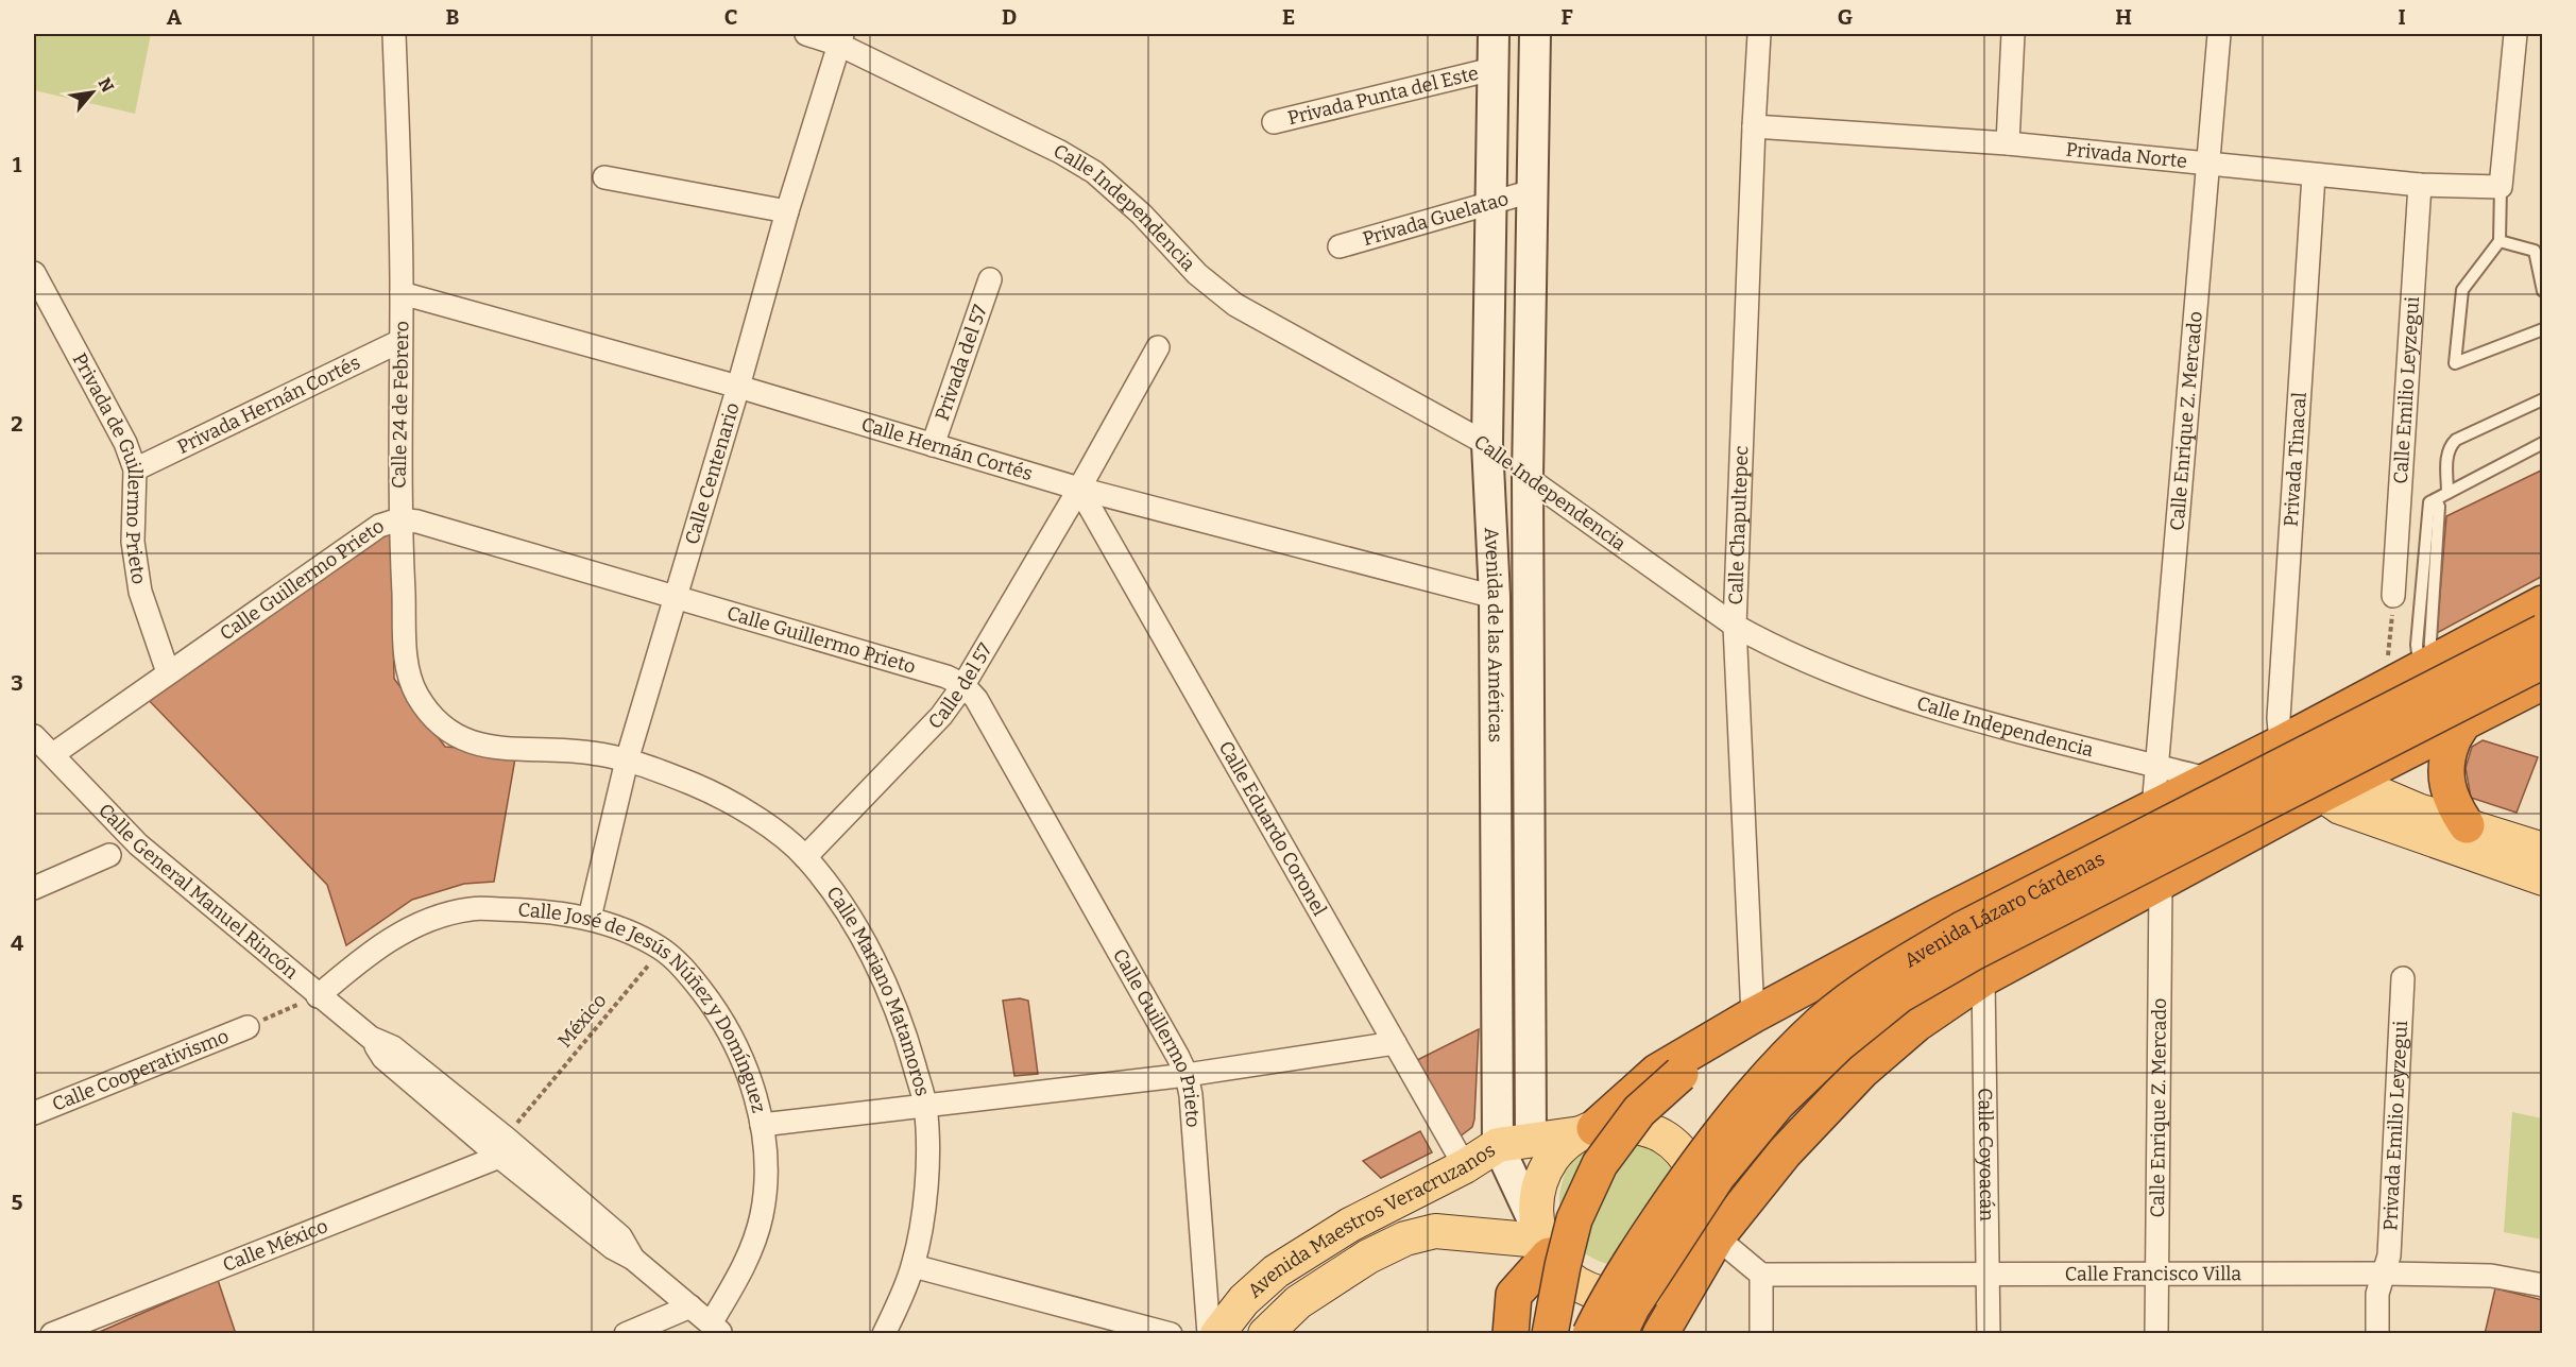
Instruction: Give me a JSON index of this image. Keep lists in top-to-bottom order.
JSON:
{
  "streets": {
    "highway": ["Avenida Lázaro Cárdenas"],
    "main road": ["Calle Independencia", "Avenida de las Américas", "Avenida Maestros Veracruzanos"],
    "street": [
      "Privada Punta del Este",
      "Privada Norte",
      "Privada Guelatao",
      "Privada del 57",
      "Calle Emilio Leyzegui",
      "Calle 24 de Febrero",
      "Privada Hernán Cortés",
      "Calle Enrique Z. Mercado",
      "Calle Hernán Cortés",
      "Privada Tinacal",
      "Privada de Guillermo Prieto",
      "Calle Centenario",
      "Calle Chapultepec",
      "Calle Guillermo Prieto",
      "Calle del 57",
      "Calle Eduardo Coronel",
      "Calle General Manuel Rincón",
      "Calle Mariano Matamoros",
      "Calle José de Jesús Núñez y Domínguez",
      "Calle Cooperativismo",
      "Privada Emilio Leyzegui",
      "Calle Coyoacán",
      "Calle México",
      "Calle Francisco Villa"
    ],
    "path": ["México"]
  },
  "crossings": [
    ["Privada Punta del Este", "Avenida de las Américas"],
    ["Privada Norte", "Calle Emilio Leyzegui"],
    ["Privada Norte", "Calle Enrique Z. Mercado"],
    ["Privada Norte", "Privada Tinacal"],
    ["Privada Norte", "Calle Chapultepec"],
    ["Calle Independencia", "Calle Enrique Z. Mercado"],
    ["Calle Independencia", "Calle Centenario"],
    ["Calle Independencia", "Calle Chapultepec"],
    ["Calle Independencia", "Avenida de las Américas"],
    ["Privada Guelatao", "Avenida de las Américas"],
    ["Privada del 57", "Calle Hernán Cortés"],
    ["Calle 24 de Febrero", "Privada Hernán Cortés"],
    ["Calle 24 de Febrero", "Calle Hernán Cortés"],
    ["Calle 24 de Febrero", "Calle Centenario"],
    ["Calle 24 de Febrero", "Calle Guillermo Prieto"],
    ["Calle 24 de Febrero", "Calle Mariano Matamoros"],
    ["Privada Hernán Cortés", "Privada de Guillermo Prieto"],
    ["Calle Enrique Z. Mercado", "Calle Francisco Villa"],
    ["Calle Hernán Cortés", "Calle Centenario"],
    ["Calle Hernán Cortés", "Avenida de las Américas"],
    ["Calle Hernán Cortés", "Calle del 57"],
    ["Calle Hernán Cortés", "Calle Eduardo Coronel"],
    ["Privada de Guillermo Prieto", "Calle Guillermo Prieto"],
    ["Calle Centenario", "Calle Guillermo Prieto"],
    ["Calle Centenario", "Calle Mariano Matamoros"],
    ["Calle Centenario", "Calle José de Jesús Núñez y Domínguez"],
    ["Calle Guillermo Prieto", "Calle del 57"],
    ["Calle Guillermo Prieto", "Calle General Manuel Rincón"],
    ["Avenida de las Américas", "Avenida Maestros Veracruzanos"],
    ["Calle del 57", "Calle Eduardo Coronel"],
    ["Calle del 57", "Calle Mariano Matamoros"],
    ["Calle Eduardo Coronel", "Avenida Maestros Veracruzanos"],
    ["Calle General Manuel Rincón", "Calle José de Jesús Núñez y Domínguez"],
    ["Calle General Manuel Rincón", "Calle México"],
    ["Calle José de Jesús Núñez y Domínguez", "México"],
    ["Privada Emilio Leyzegui", "Calle Francisco Villa"],
    ["Calle Coyoacán", "Calle Francisco Villa"]
  ],
  "north": "top right",
  "grid": {
    "columns": [
      "A",
      "B",
      "C",
      "D",
      "E",
      "F",
      "G",
      "H",
      "I"
    ],
    "rows": [
      "1",
      "2",
      "3",
      "4",
      "5"
    ]
  }
}
